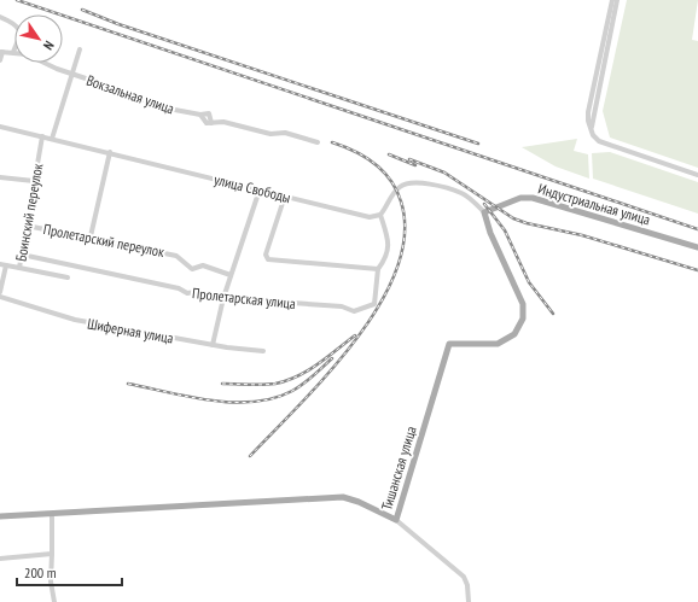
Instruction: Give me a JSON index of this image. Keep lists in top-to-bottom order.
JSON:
{
  "streets": {
    "main road": ["Индустриальная улица", "Тишанская улица"],
    "street": [
      "Вокзальная улица",
      "улица Свободы",
      "Боинский переулок",
      "Пролетарский переулок",
      "Пролетарская улица",
      "Шиферная улица"
    ]
  },
  "crossings": [
    ["улица Свободы", "Боинский переулок"],
    ["Индустриальная улица", "Тишанская улица"],
    ["Боинский переулок", "Пролетарский переулок"],
    ["Боинский переулок", "Пролетарская улица"]
  ],
  "scale_bar": "200 m",
  "north": "bottom right"
}
